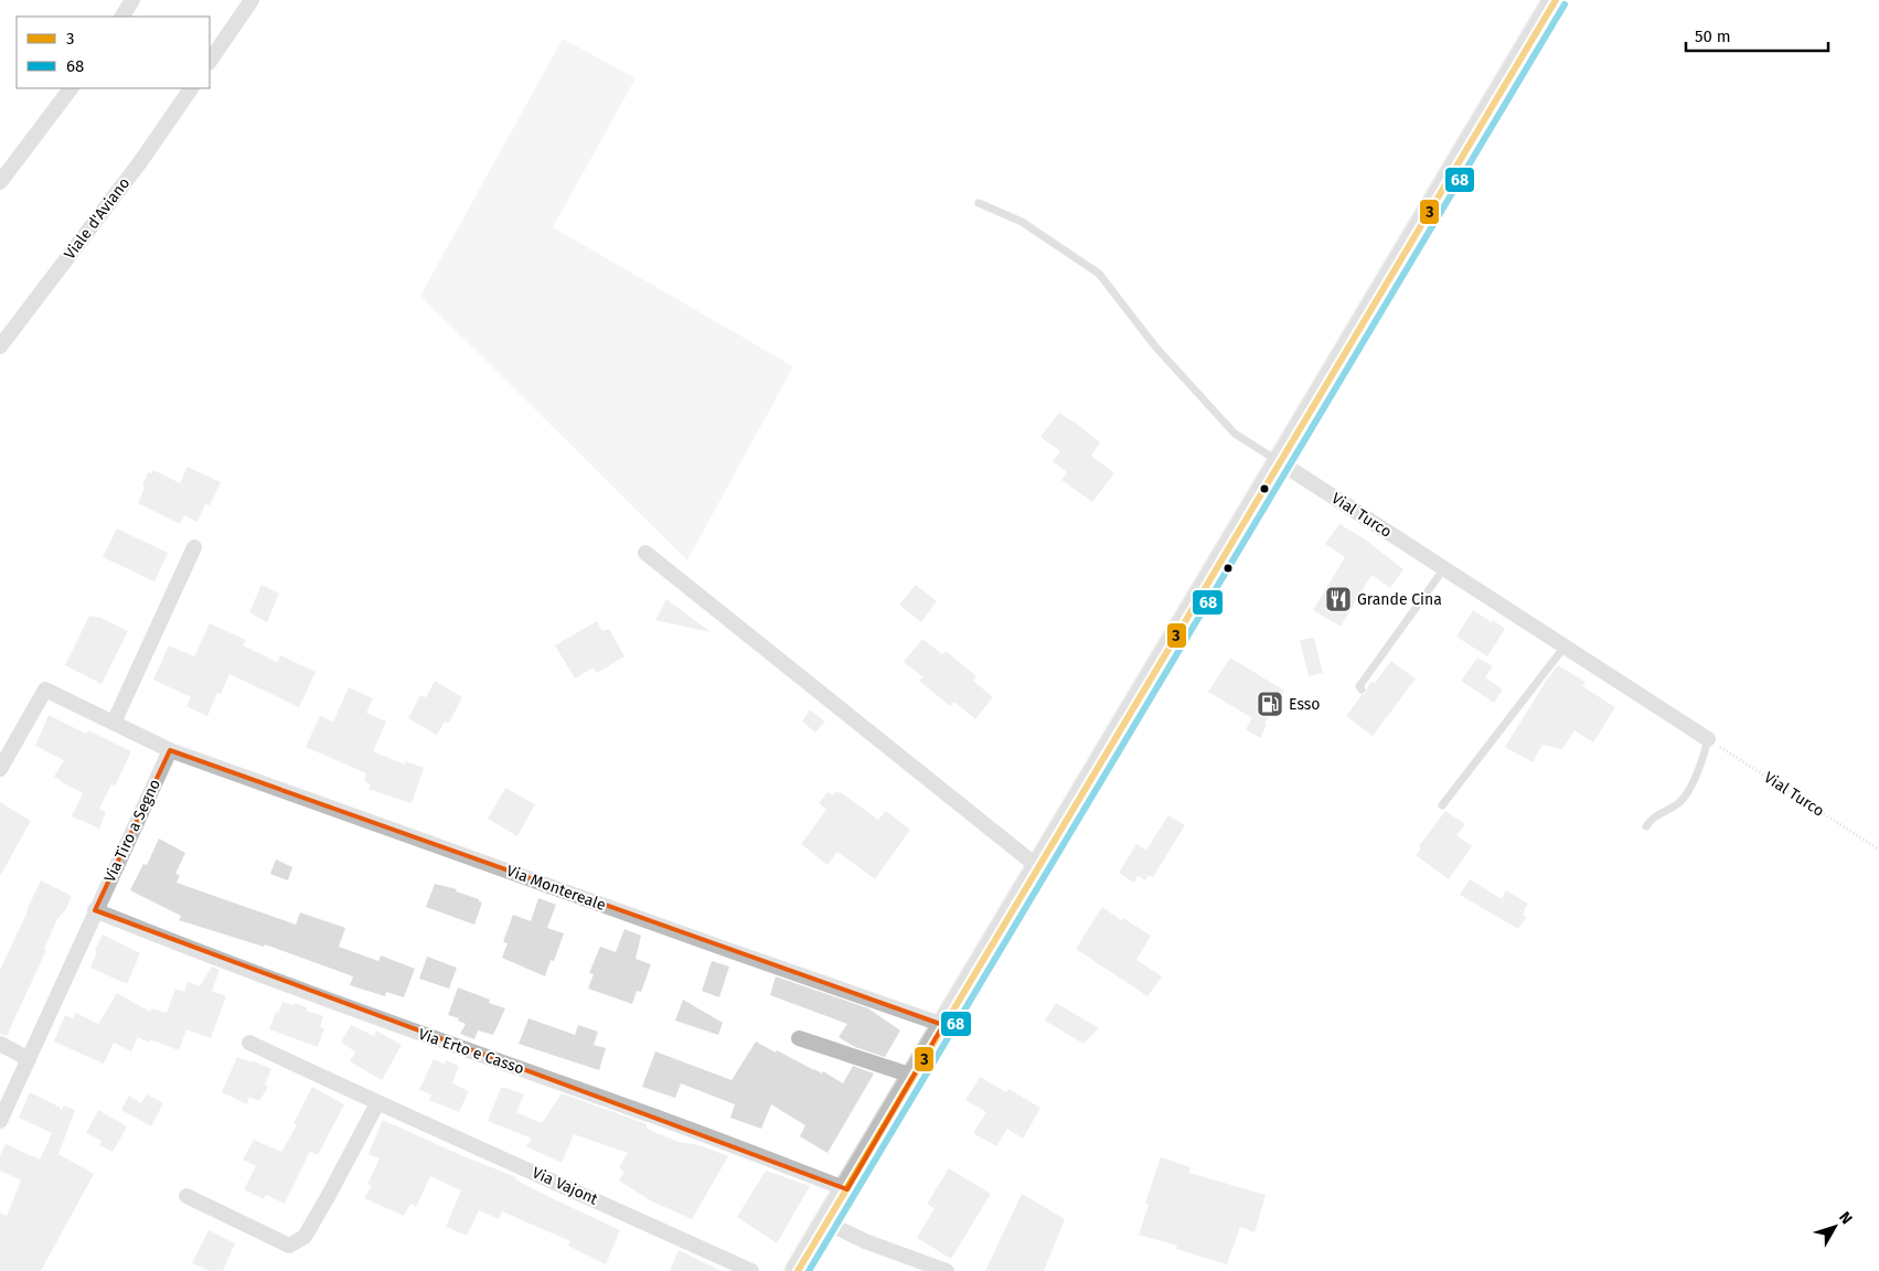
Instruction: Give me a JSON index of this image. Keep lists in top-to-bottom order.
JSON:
{
  "streets": {
    "street": [
      "Viale d'Aviano",
      "Vial Turco",
      "Via Tiro a Segno",
      "Via Montereale",
      "Via Erto e Casso",
      "Via Vajont"
    ]
  },
  "crossings": [
    ["Via Tiro a Segno", "Via Montereale"],
    ["Via Tiro a Segno", "Via Erto e Casso"]
  ],
  "places": {
    "restaurant": ["Grande Cina"],
    "fuel station": ["Esso"]
  },
  "lines": ["transit line 3", "transit line 68"],
  "legend": ["3", "68"],
  "scale_bar": "50 m",
  "north": "top right"
}
